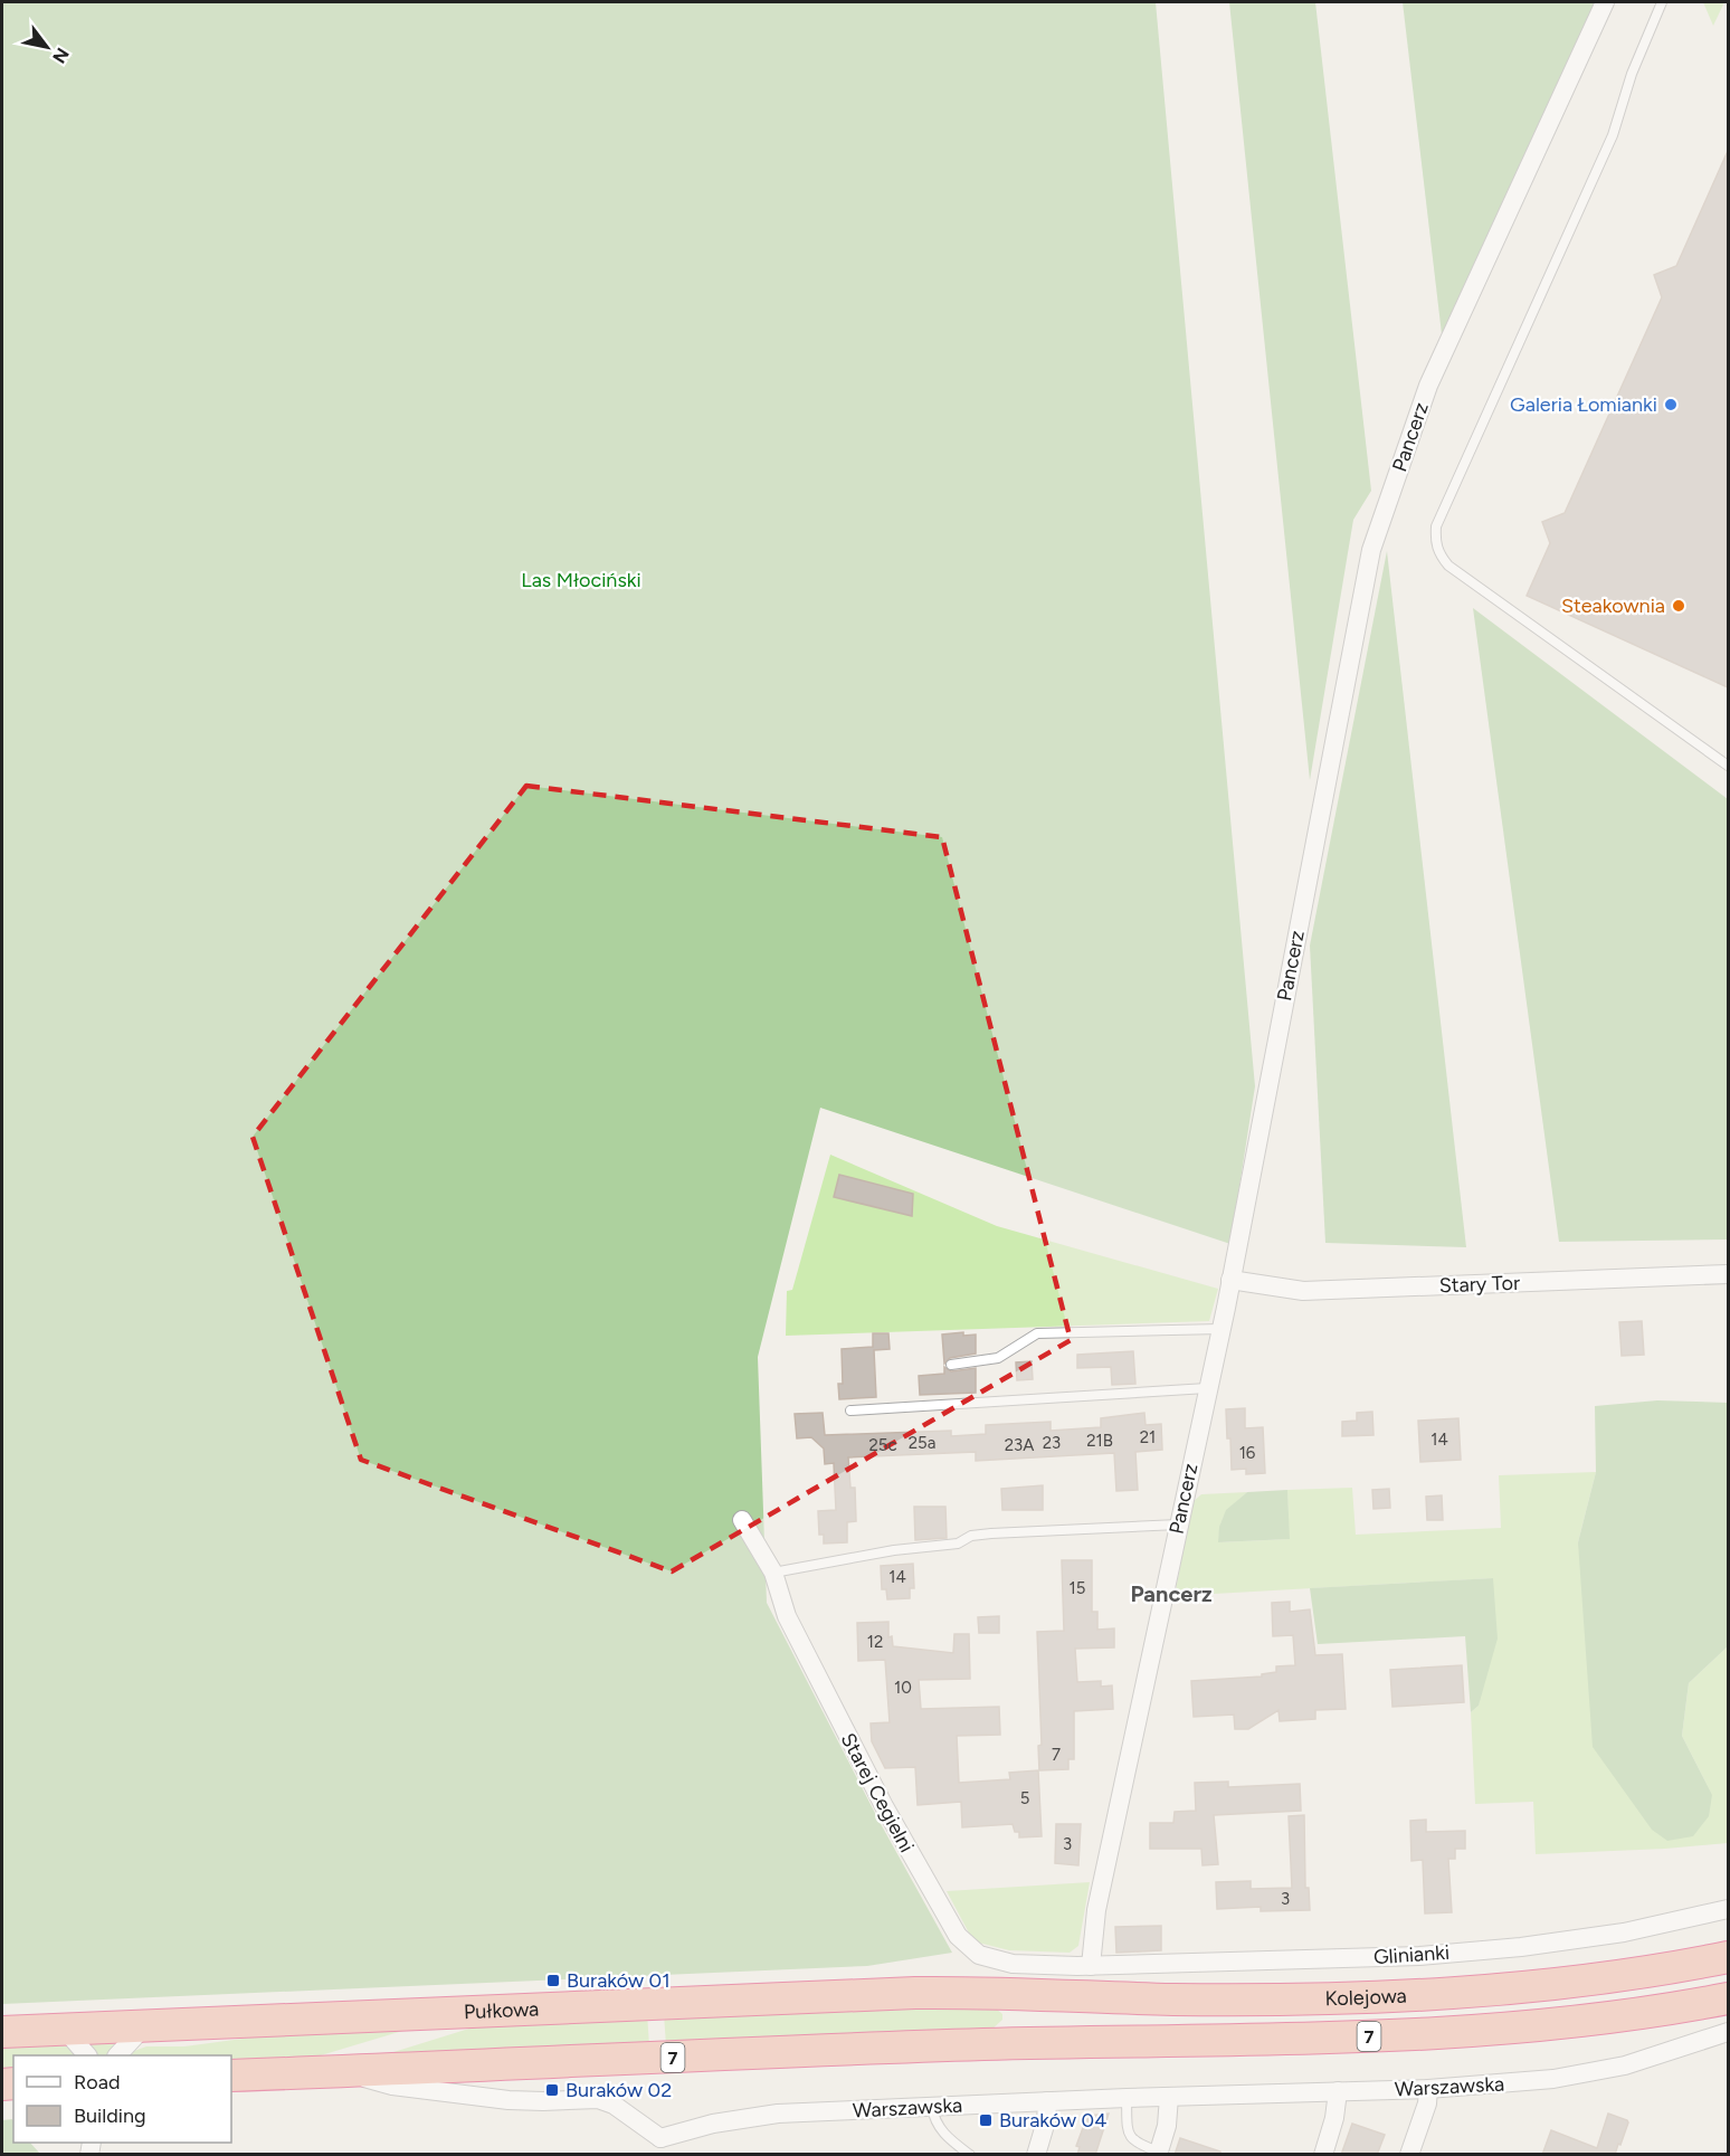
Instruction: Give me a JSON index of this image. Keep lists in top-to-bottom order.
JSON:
{
  "streets": {
    "highway": ["Kolejowa", "Pułkowa", "7"],
    "street": [
      "Pancerz",
      "Stary Tor",
      "Starej Cegielni",
      "Glinianki",
      "Warszawska"
    ]
  },
  "crossings": [
    ["Pancerz", "Stary Tor"],
    ["Pancerz", "Starej Cegielni"],
    ["Pancerz", "Glinianki"],
    ["Starej Cegielni", "Glinianki"],
    ["Kolejowa", "Pułkowa"],
    ["Kolejowa", "7"],
    ["Kolejowa", "Warszawska"],
    ["7", "Warszawska"]
  ],
  "districts": ["Pancerz"],
  "parks": ["Las Młociński"],
  "places": {
    "other": ["Galeria Łomianki", "Steakownia"],
    "transit": ["Buraków 01", "Buraków 02", "Buraków 04"]
  },
  "house_numbers": [
    "21",
    "14",
    "21B",
    "25a",
    "23",
    "25c",
    "23A",
    "16",
    "14",
    "15",
    "12",
    "10",
    "7",
    "5",
    "3",
    "3"
  ],
  "legend": ["Road", "Building"],
  "north": "bottom right"
}
